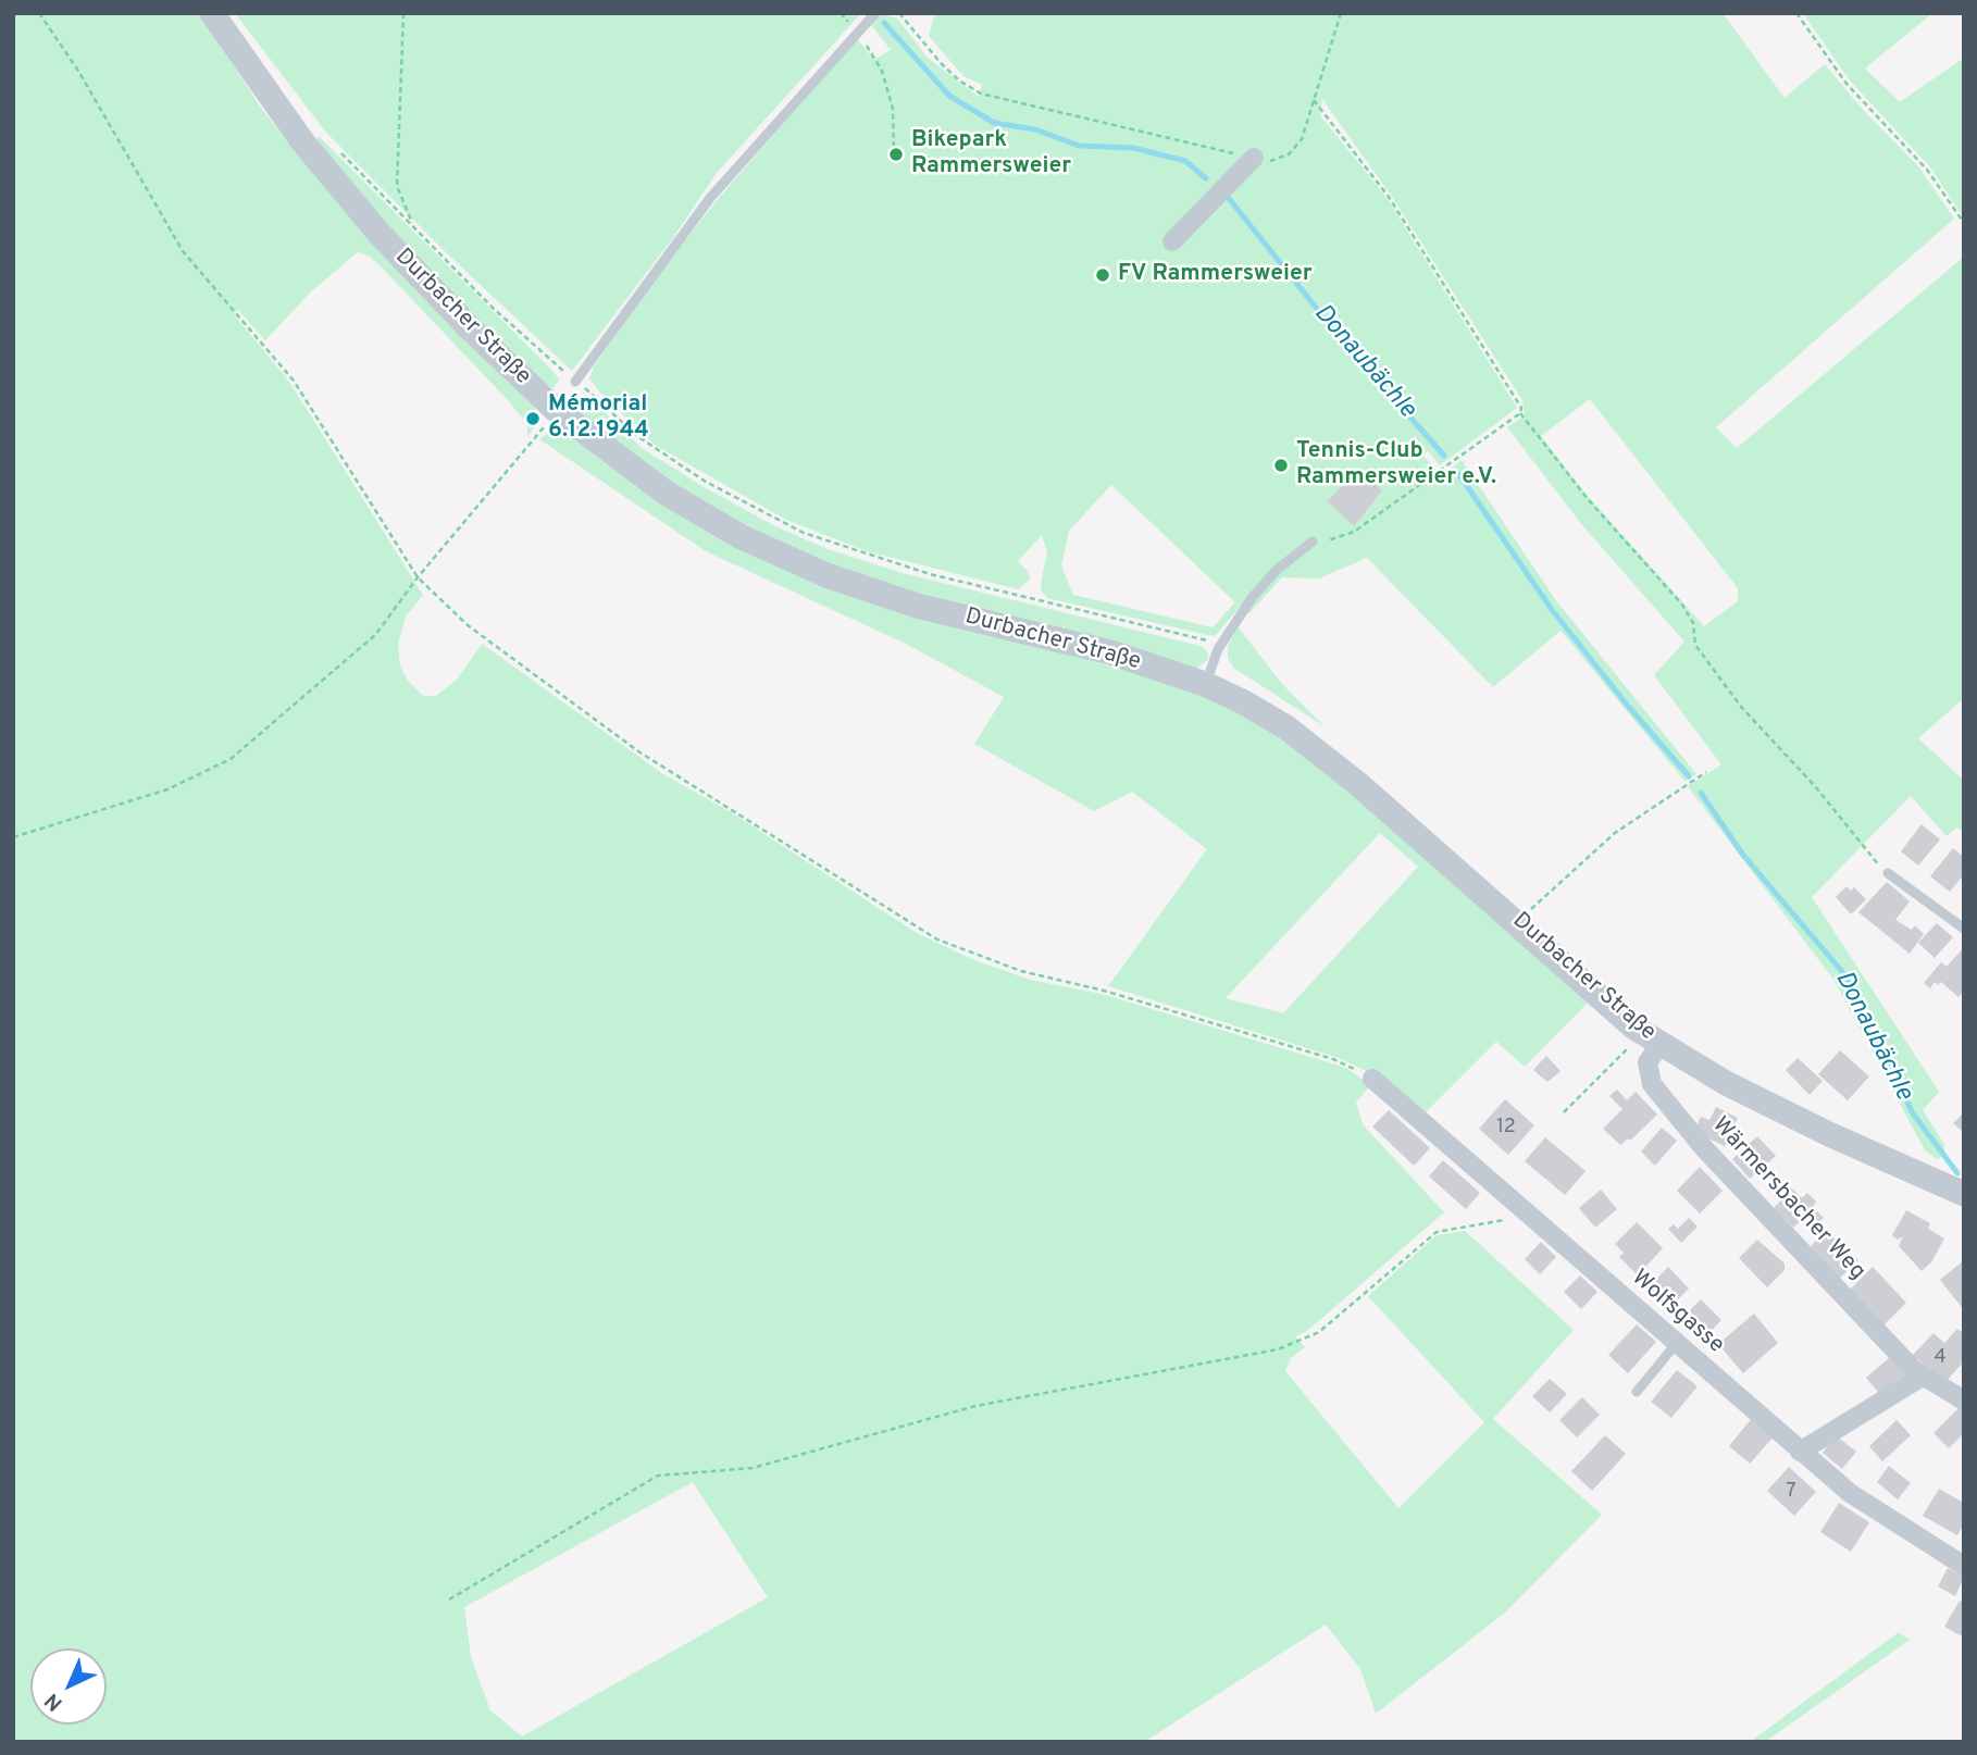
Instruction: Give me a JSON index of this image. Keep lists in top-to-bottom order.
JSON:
{
  "streets": {
    "street": ["Durbacher Straße", "Wärmersbacher Weg", "Wolfsgasse"]
  },
  "crossings": [
    ["Durbacher Straße", "Wärmersbacher Weg"]
  ],
  "water": ["Donaubächle"],
  "places": [
    "Bikepark Rammersweier",
    "FV Rammersweier",
    "Mémorial 6.12.1944",
    "Tennis-Club Rammersweier e.V."
  ],
  "house_numbers": ["12", "4", "7"],
  "north": "bottom left"
}
